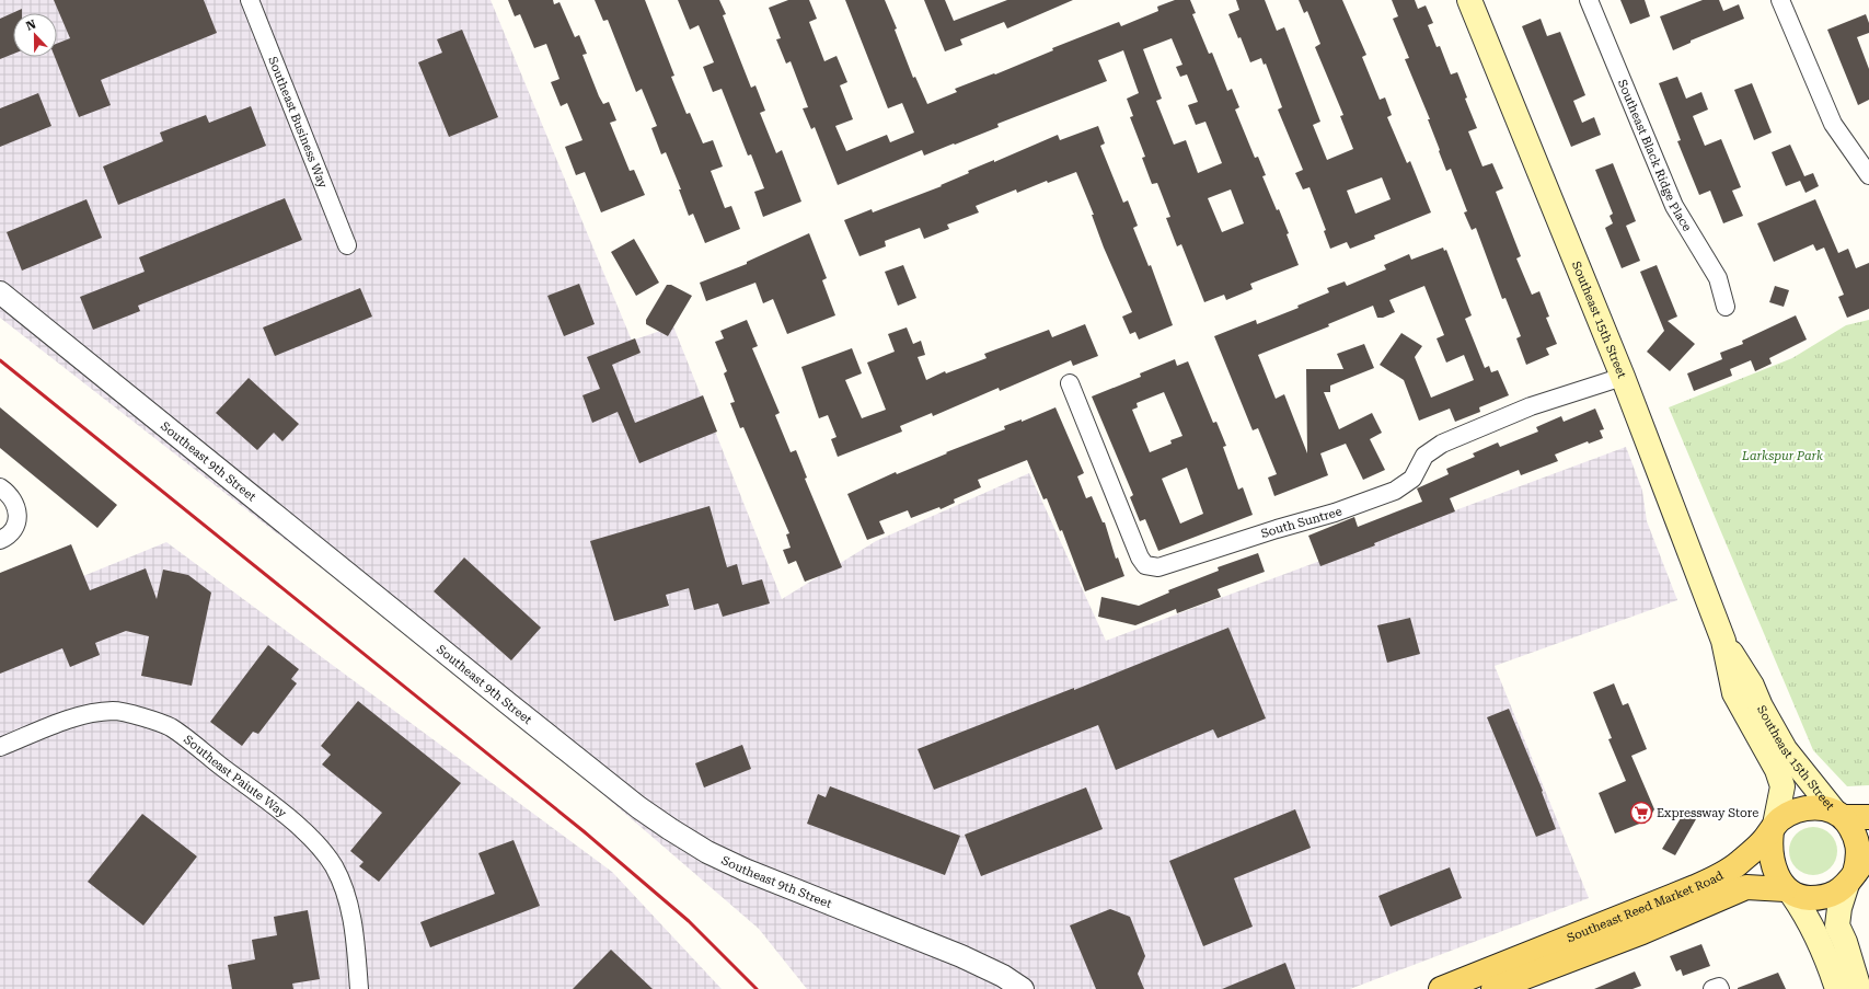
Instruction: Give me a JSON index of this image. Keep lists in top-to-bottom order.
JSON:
{
  "streets": {
    "main road": ["Southeast 15th Street", "Southeast Reed Market Road"],
    "street": [
      "Southeast Business Way",
      "Southeast Black Ridge Place",
      "Southeast 9th Street",
      "South Suntree",
      "Southeast Paiute Way"
    ]
  },
  "crossings": [
    ["Southeast 15th Street", "South Suntree"],
    ["Southeast 15th Street", "Southeast Reed Market Road"]
  ],
  "parks": ["Larkspur Park"],
  "places": {
    "supermarket": ["Expressway Store"]
  },
  "north": "top"
}
